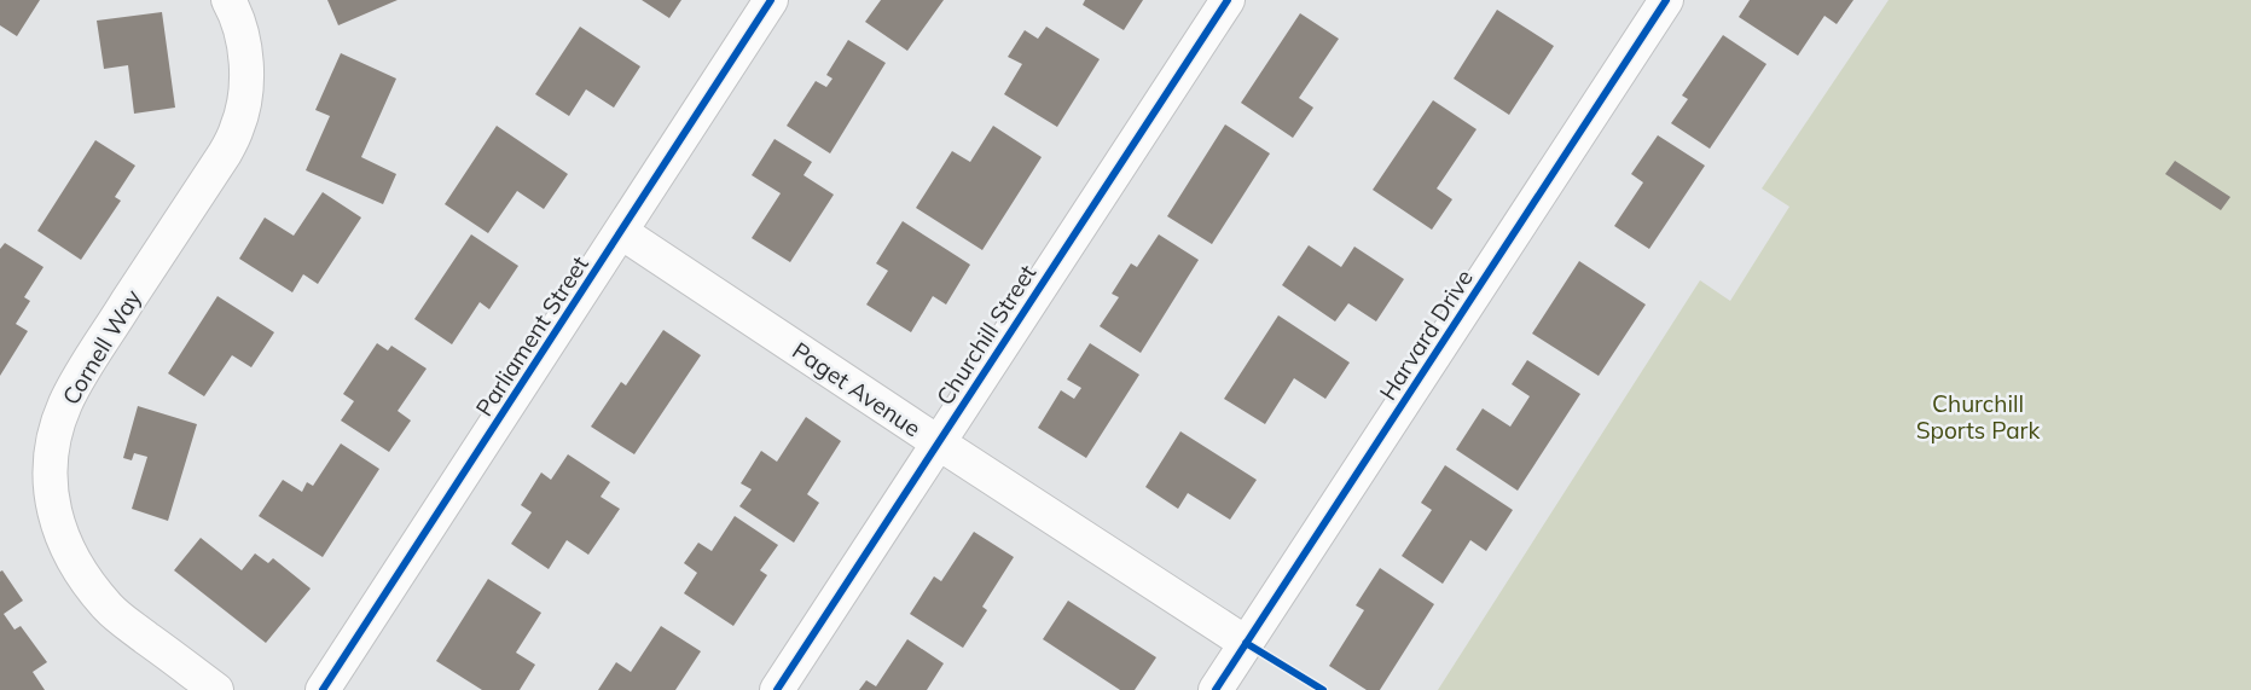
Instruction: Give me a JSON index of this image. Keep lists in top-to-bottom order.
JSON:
{
  "streets": {
    "street": [
      "Churchill Street",
      "Harvard Drive",
      "Parliament Street",
      "Cornell Way",
      "Paget Avenue"
    ]
  },
  "crossings": [
    ["Churchill Street", "Paget Avenue"],
    ["Harvard Drive", "Paget Avenue"],
    ["Parliament Street", "Paget Avenue"]
  ],
  "parks": ["Churchill Sports Park"]
}
